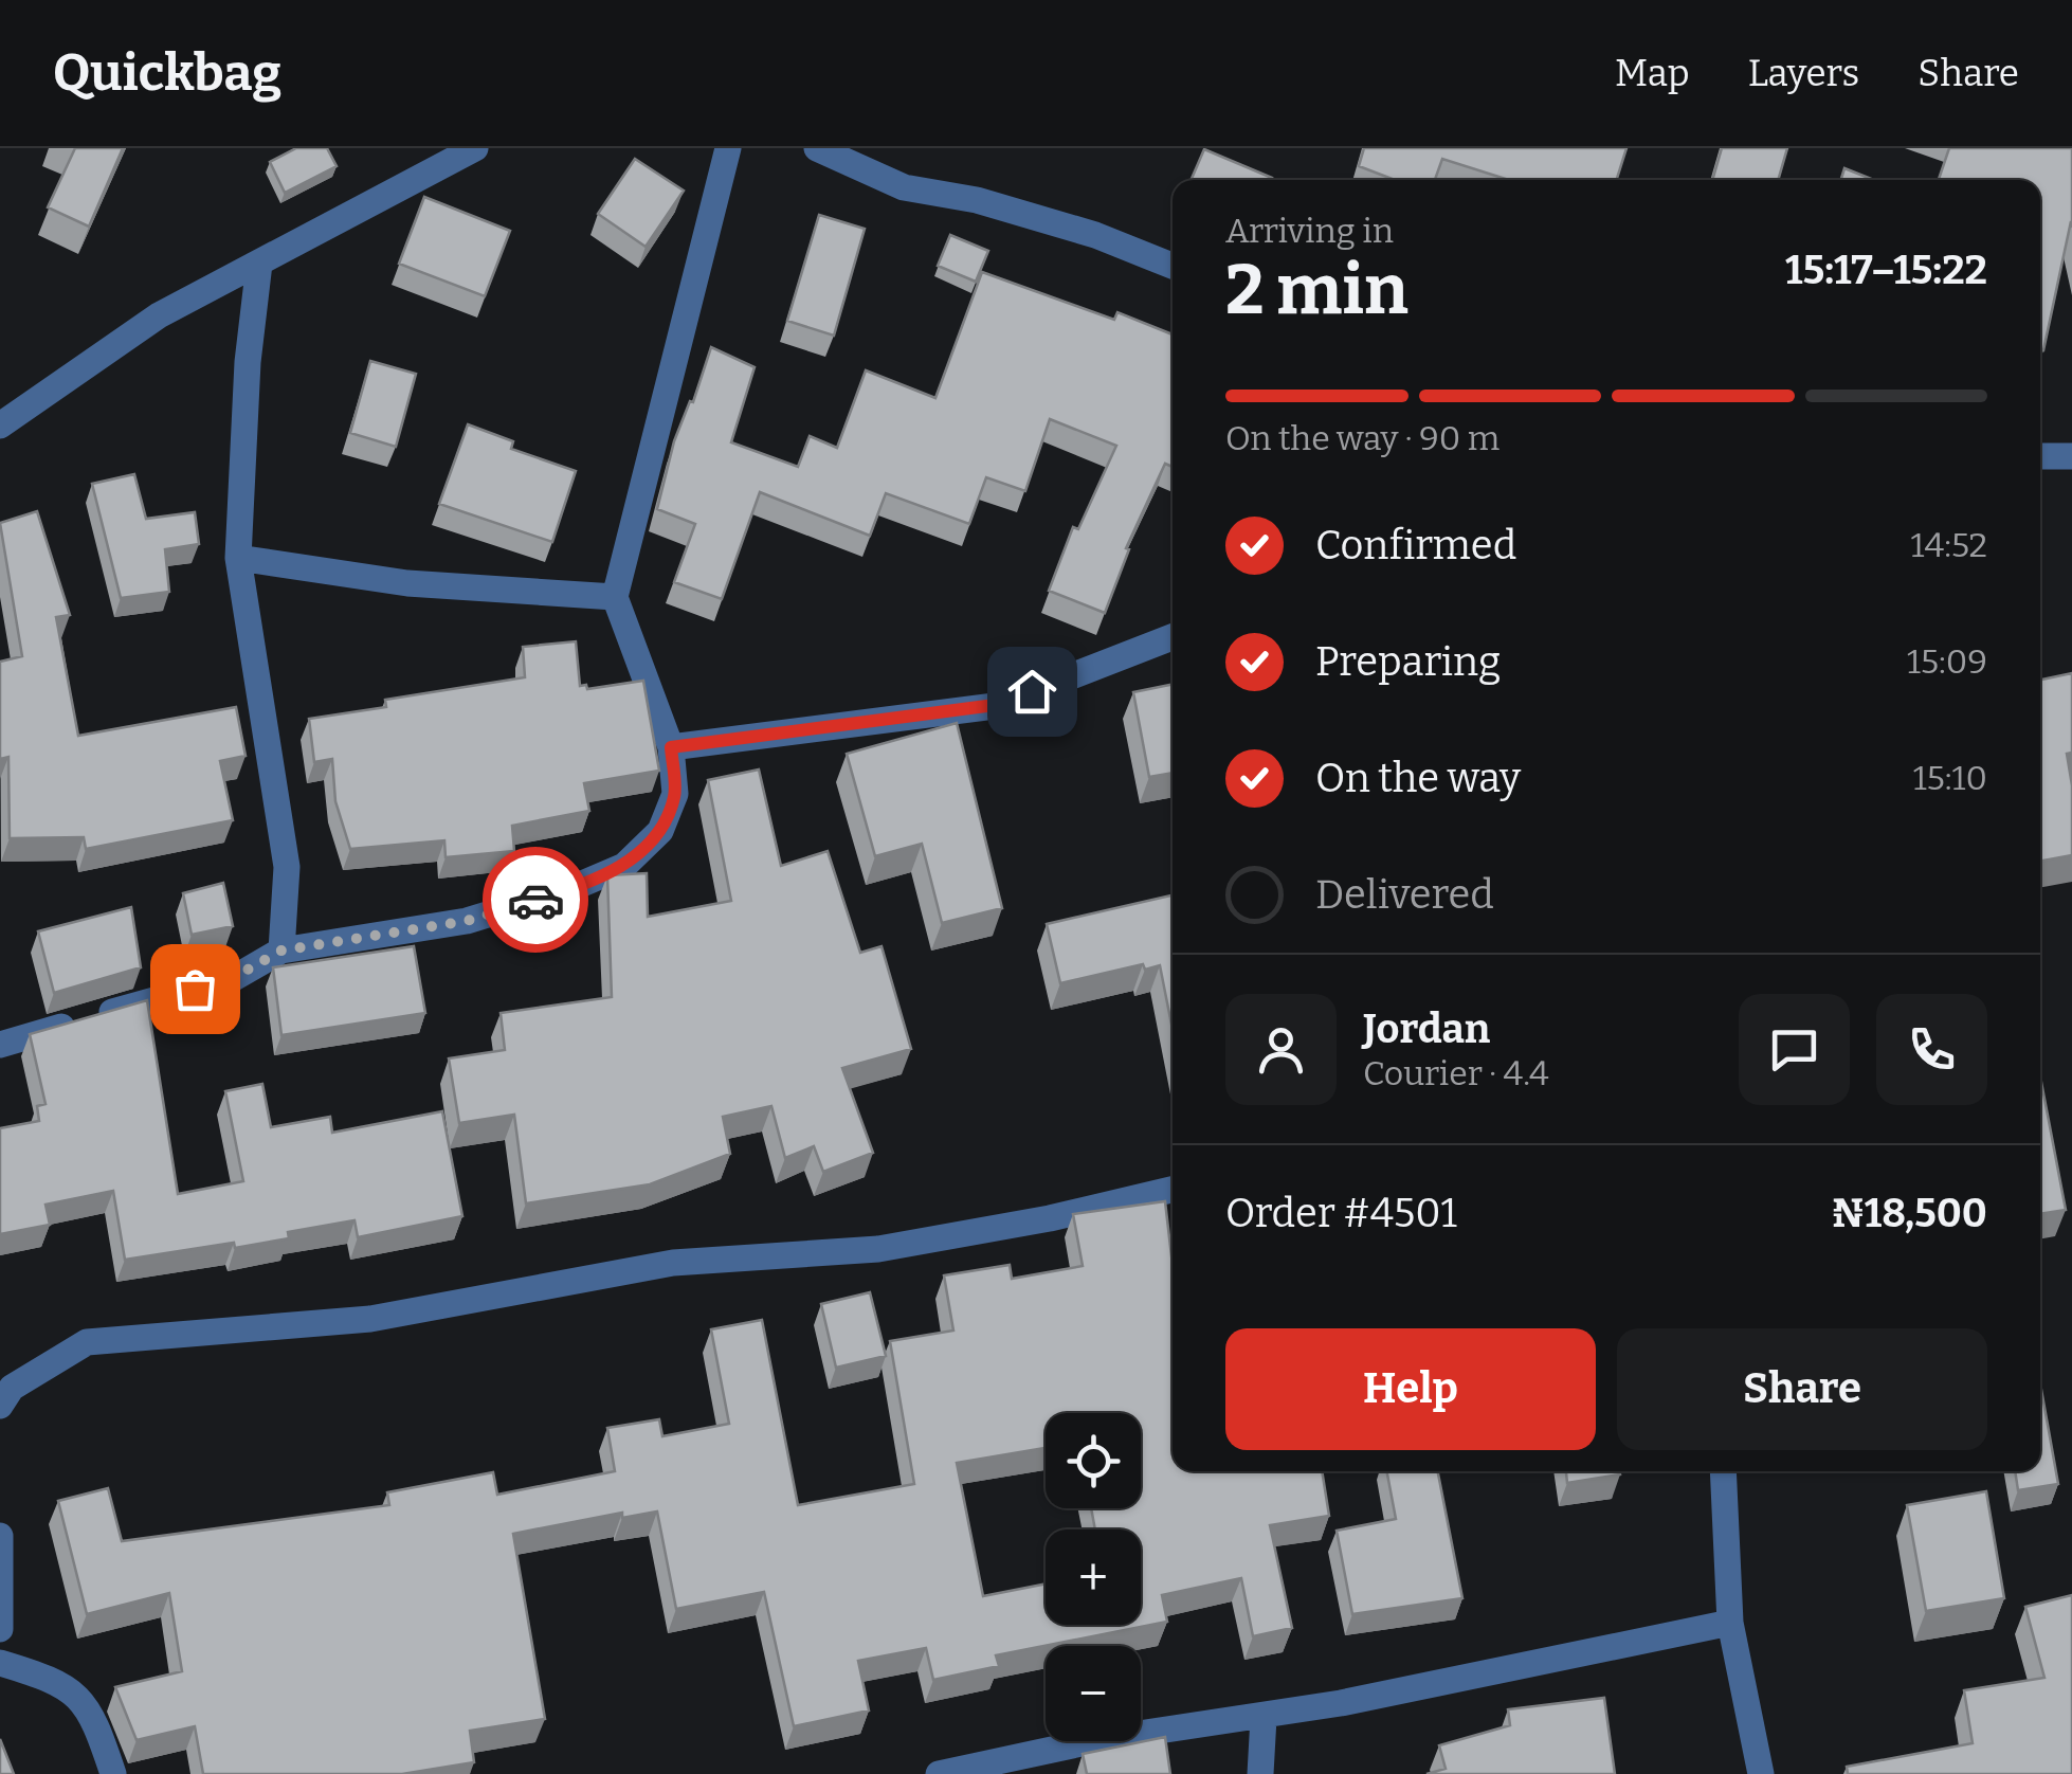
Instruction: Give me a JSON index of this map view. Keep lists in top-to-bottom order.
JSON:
{
  "page": {
    "header": "Quickbag",
    "nav": ["Map", "Layers", "Share"],
    "heading": ["2 min", "Arriving in", "15:17–15:22"],
    "panel": [
      "Jordan",
      "Courier · 4.4",
      "Order #4501",
      "₦18,500"
    ],
    "bar": "On the way · 90 m",
    "list": [
      ["Confirmed", "14:52"],
      ["Preparing", "15:09"],
      ["On the way", "15:10"],
      "Delivered"
    ],
    "buttons": ["Help", "Share"],
    "map_buttons": ["+", "−"]
  }
}
